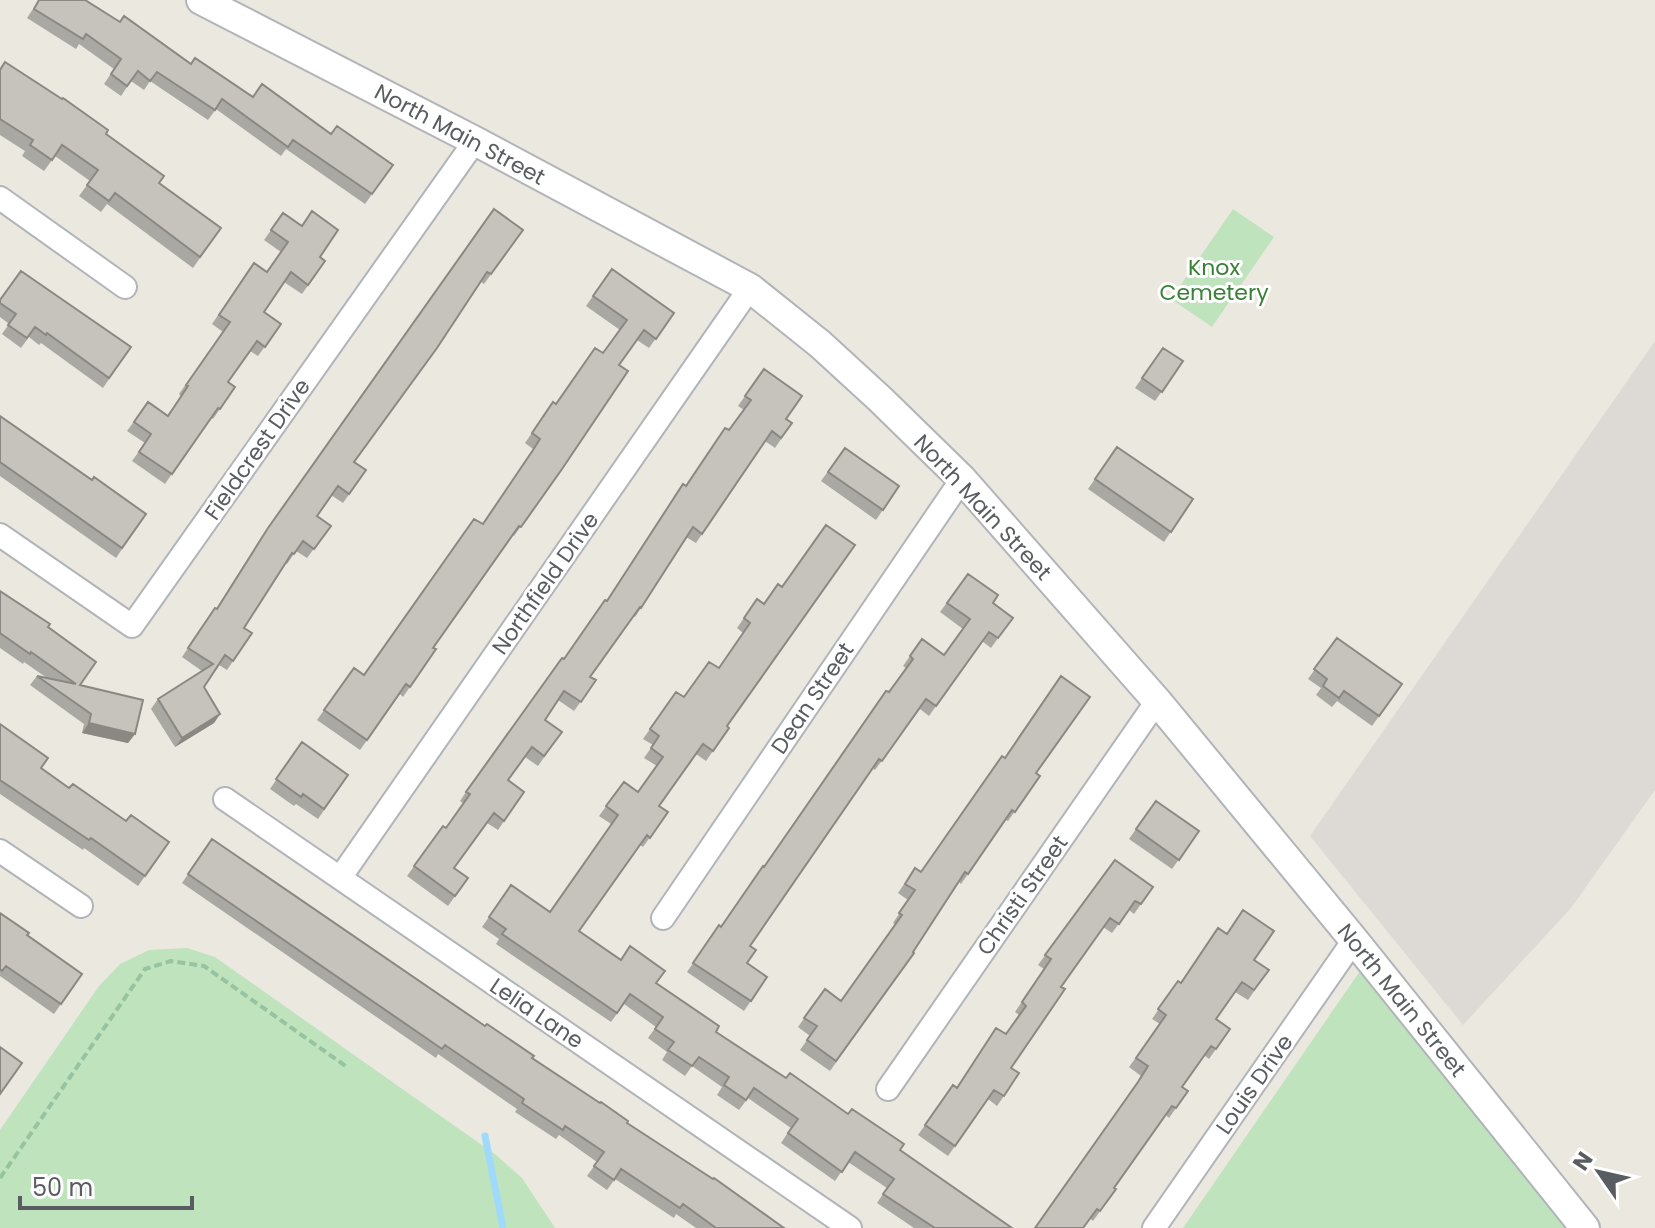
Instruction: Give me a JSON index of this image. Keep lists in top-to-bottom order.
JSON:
{
  "streets": {
    "street": [
      "North Main Street",
      "Fieldcrest Drive",
      "Northfield Drive",
      "Dean Street",
      "Christi Street",
      "Lelia Lane",
      "Louis Drive"
    ]
  },
  "crossings": [
    ["North Main Street", "Fieldcrest Drive"],
    ["North Main Street", "Northfield Drive"],
    ["North Main Street", "Dean Street"],
    ["North Main Street", "Christi Street"],
    ["North Main Street", "Louis Drive"],
    ["Northfield Drive", "Lelia Lane"]
  ],
  "parks": ["Knox Cemetery"],
  "scale_bar": "50 m",
  "north": "top left"
}
